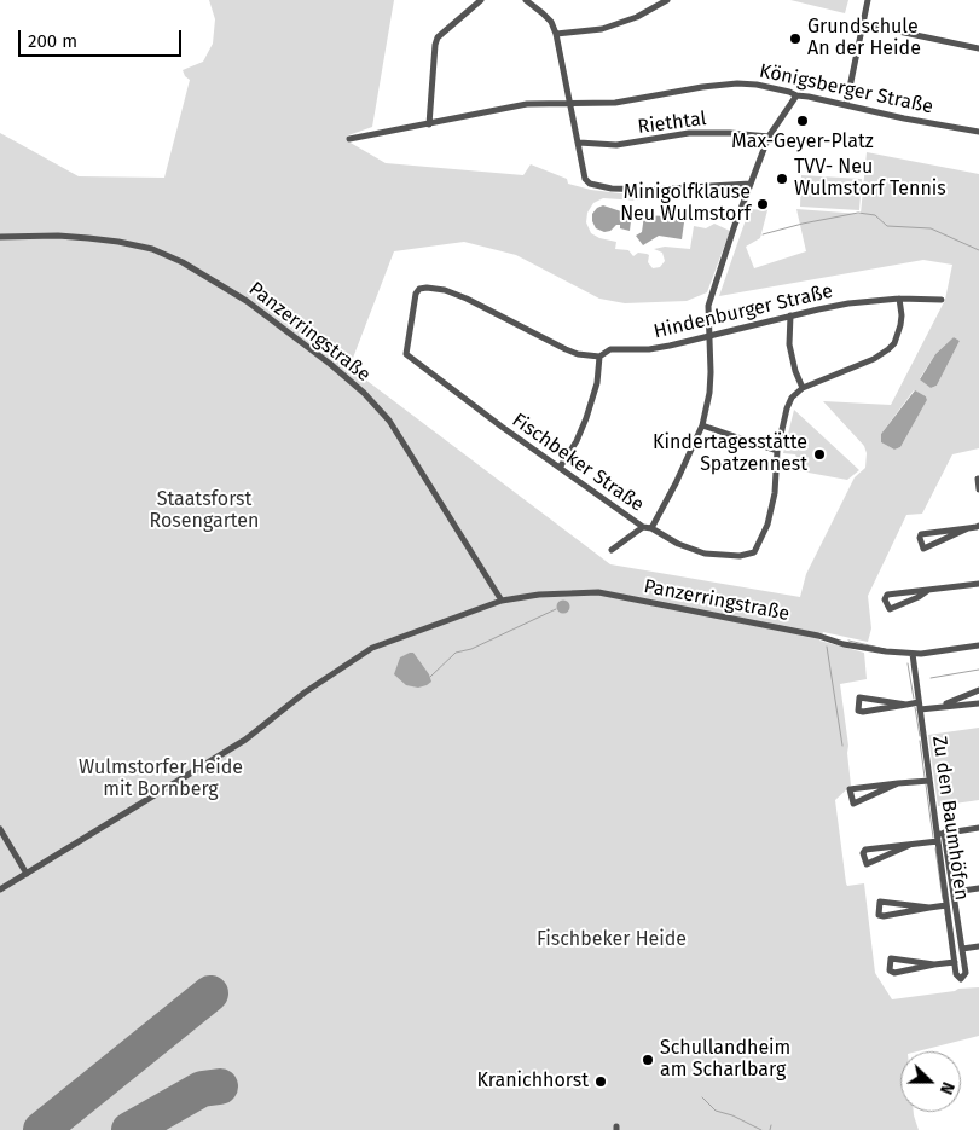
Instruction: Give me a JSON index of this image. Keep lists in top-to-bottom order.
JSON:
{
  "streets": {
    "street": [
      "Königsberger Straße",
      "Riethtal",
      "Hindenburger Straße",
      "Panzerringstraße",
      "Fischbeker Straße",
      "Zu den Baumhöfen"
    ]
  },
  "crossings": [
    ["Hindenburger Straße", "Fischbeker Straße"],
    ["Panzerringstraße", "Zu den Baumhöfen"]
  ],
  "parks": ["Staatsforst Rosengarten", "Wulmstorfer Heide mit Bornberg", "Fischbeker Heide"],
  "places": [
    "Grundschule An der Heide",
    "Max-Geyer-Platz",
    "TVV- Neu Wulmstorf Tennis",
    "Minigolfklause Neu Wulmstorf",
    "Kindertagesstätte Spatzennest",
    "Schullandheim am Scharlbarg",
    "Kranichhorst"
  ],
  "scale_bar": "200 m",
  "north": "right"
}
